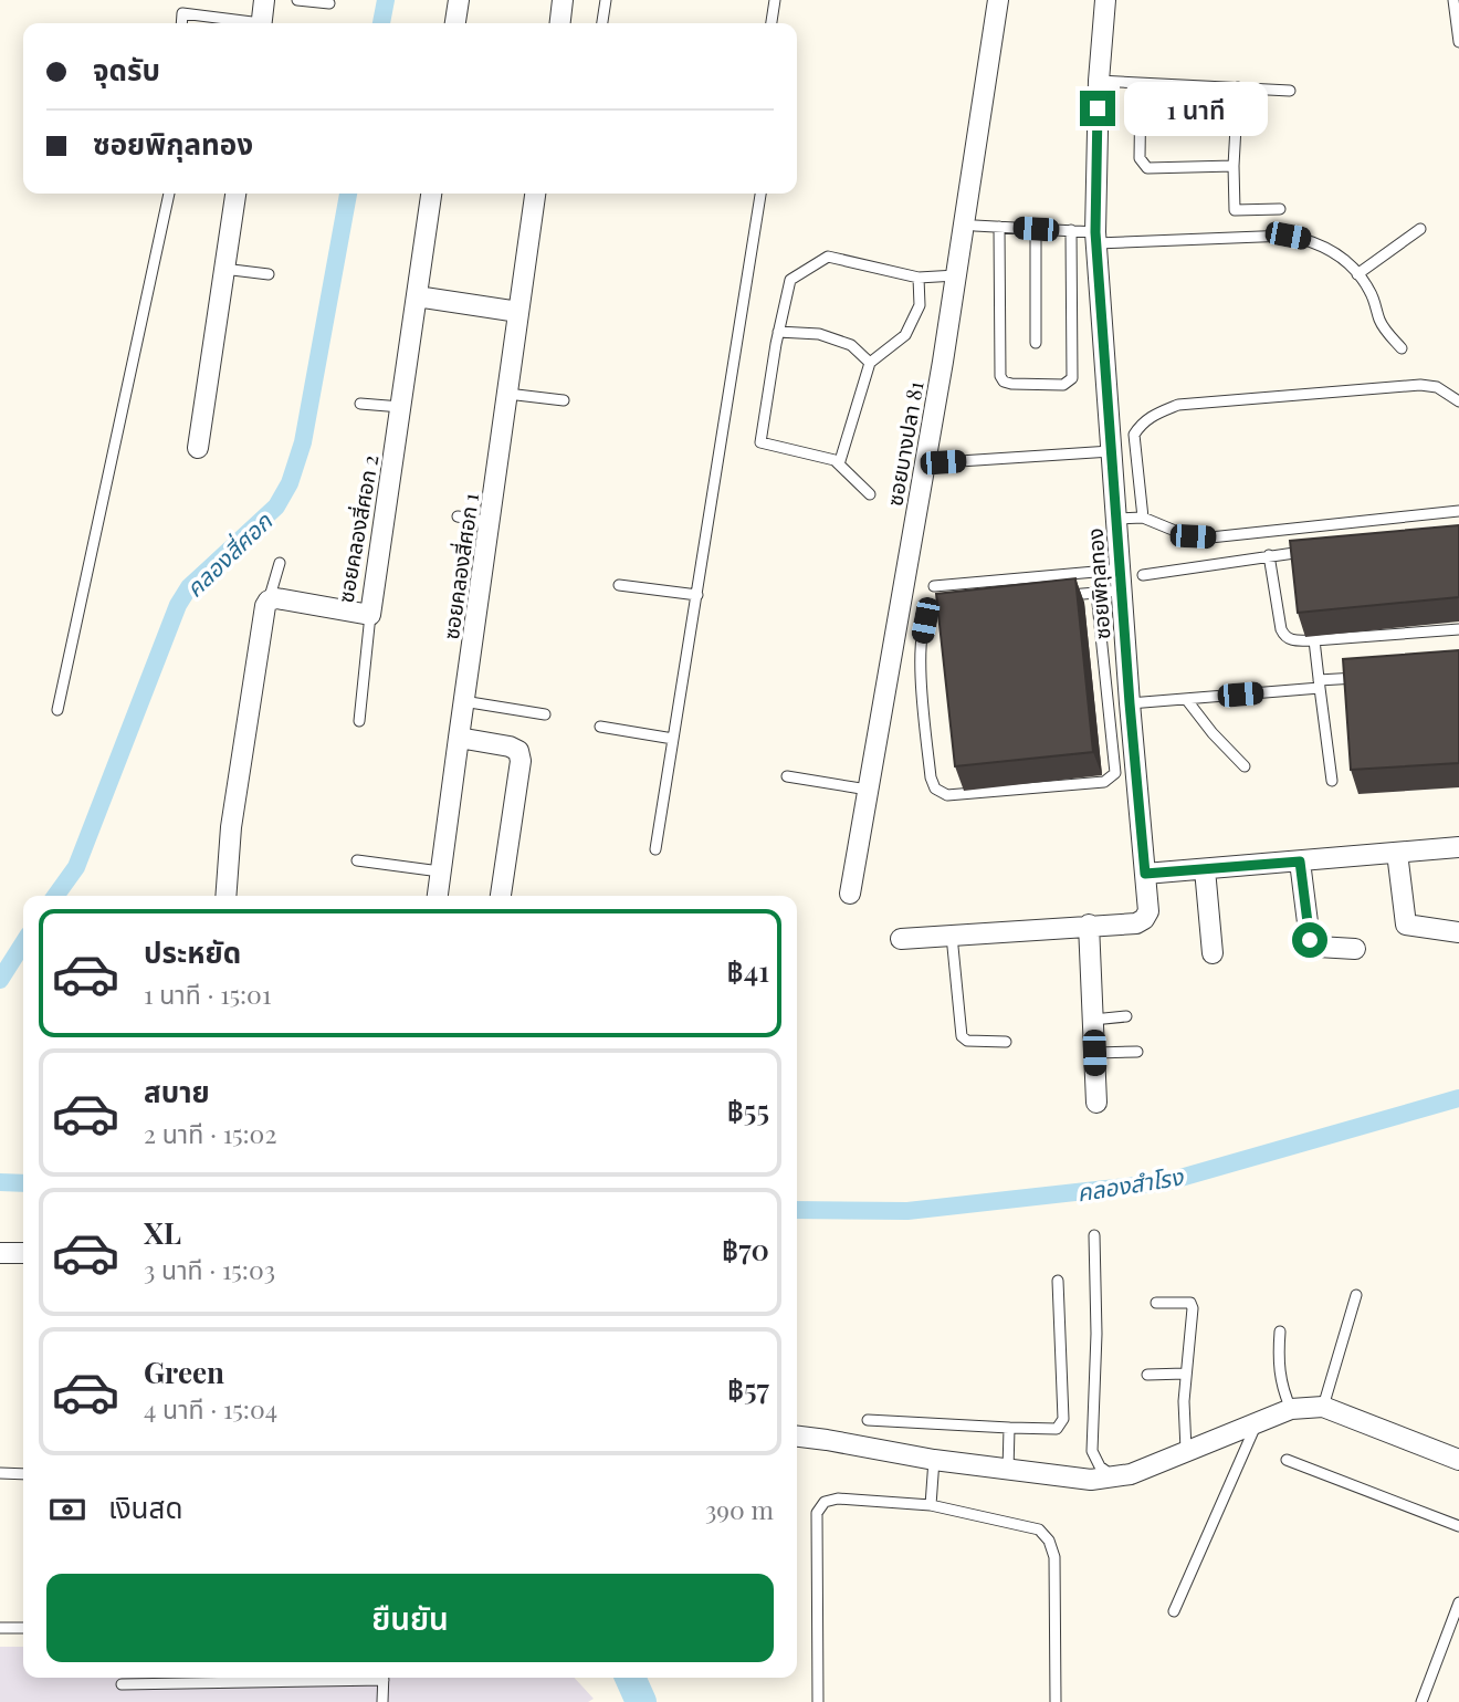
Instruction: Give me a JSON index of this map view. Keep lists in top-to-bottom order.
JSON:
{
  "streets": {
    "street": [
      "ซอยบางปลา 81",
      "ซอยคลองสี่ศอก 2",
      "ซอยคลองสี่ศอก 1",
      "ซอยพิกุลทอง"
    ]
  },
  "water": ["คลองสี่ศอก", "คลองสำโรง"],
  "page": {
    "banner": ["จุดรับ", "ซอยพิกุลทอง"],
    "bubble": "1 นาที",
    "list": [
      {
        "name": "ประหยัด",
        "note": "1 นาที · 15:01",
        "value": "฿41"
      },
      {
        "name": "สบาย",
        "note": "2 นาที · 15:02",
        "value": "฿55"
      },
      {
        "name": "XL",
        "note": "3 นาที · 15:03",
        "value": "฿70"
      },
      {
        "name": "Green",
        "note": "4 นาที · 15:04",
        "value": "฿57"
      }
    ],
    "pay": ["เงินสด", "390 m"],
    "buttons": "ยืนยัน"
  }
}
